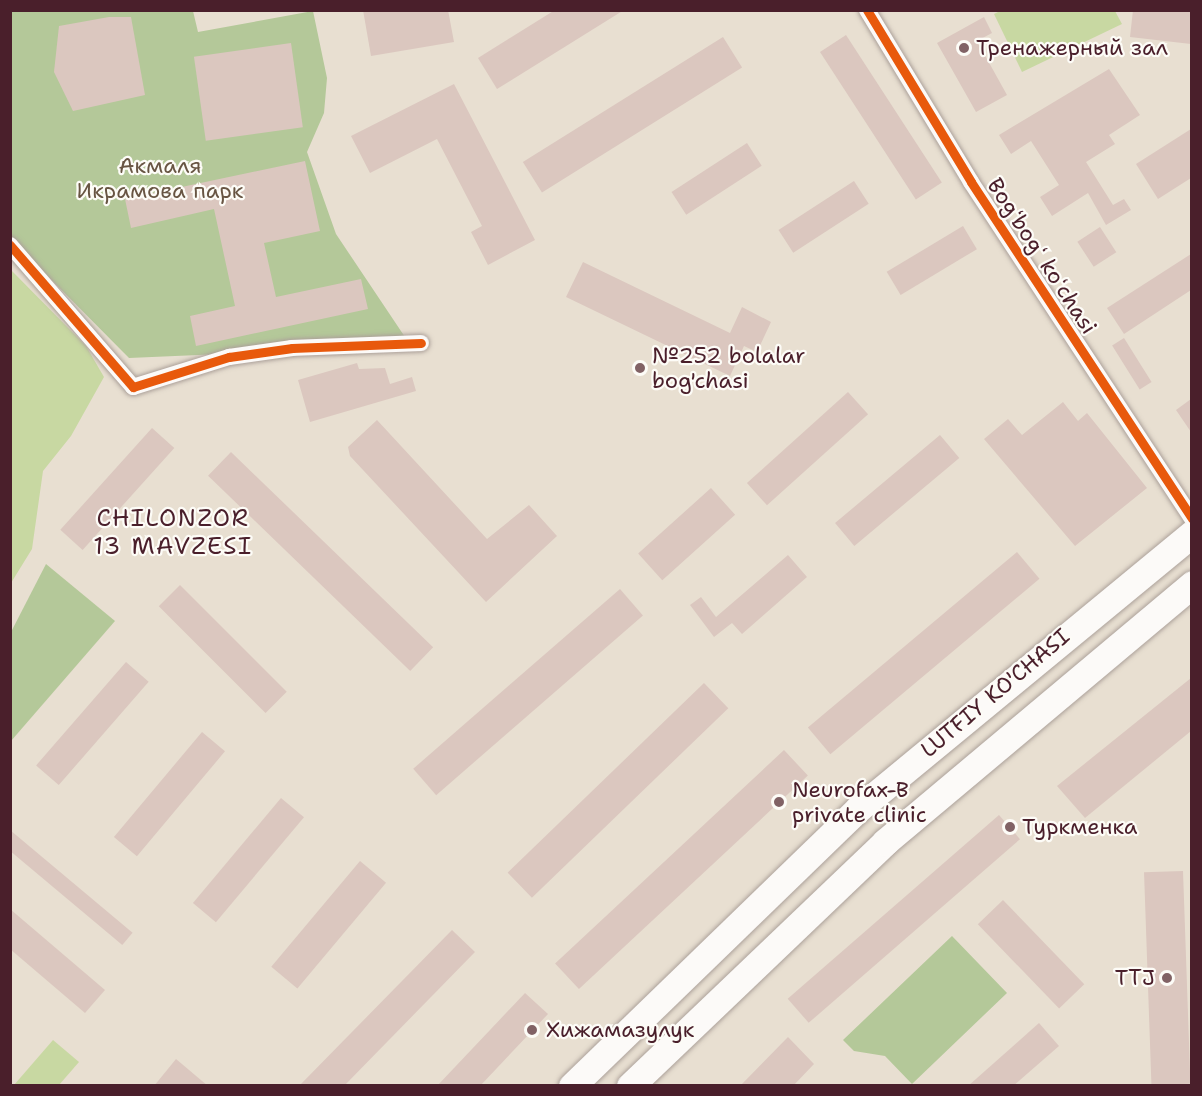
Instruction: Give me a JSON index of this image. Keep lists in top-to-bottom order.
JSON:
{
  "streets": {
    "main road": ["LUTFIY KO'CHASI"],
    "street": ["Bogʻbogʻ koʻchasi"]
  },
  "districts": ["CHILONZOR 13 MAVZESI"],
  "parks": ["Акмаля Икрамова парк"],
  "places": [
    "Тренажерный зал",
    "№252 bolalar bog'chasi",
    "Neurofax-B private clinic",
    "Туркменка",
    "TTJ",
    "Хижамазулук"
  ]
}
